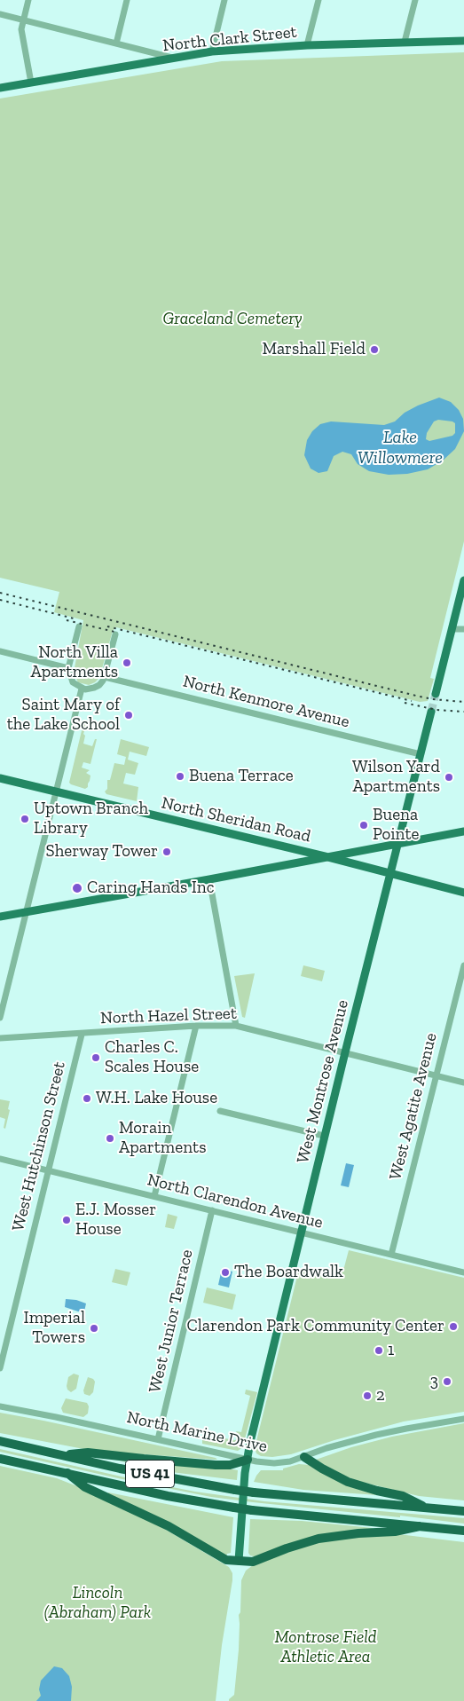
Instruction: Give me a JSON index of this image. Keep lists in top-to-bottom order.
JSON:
{
  "streets": {
    "highway": ["US 41"],
    "main road": ["North Clark Street", "North Sheridan Road", "West Montrose Avenue"],
    "street": [
      "North Kenmore Avenue",
      "North Hazel Street",
      "West Agatite Avenue",
      "West Hutchinson Street",
      "North Clarendon Avenue",
      "West Junior Terrace",
      "North Marine Drive"
    ]
  },
  "crossings": [
    ["North Kenmore Avenue", "West Montrose Avenue"],
    ["North Sheridan Road", "West Montrose Avenue"],
    ["North Hazel Street", "West Montrose Avenue"],
    ["North Hazel Street", "West Agatite Avenue"],
    ["North Hazel Street", "West Hutchinson Street"],
    ["West Montrose Avenue", "North Clarendon Avenue"],
    ["West Montrose Avenue", "North Marine Drive"],
    ["West Agatite Avenue", "North Clarendon Avenue"],
    ["West Hutchinson Street", "North Clarendon Avenue"],
    ["North Clarendon Avenue", "West Junior Terrace"],
    ["West Junior Terrace", "North Marine Drive"]
  ],
  "water": ["Lake Willowmere"],
  "parks": ["Graceland Cemetery", "Lincoln (Abraham) Park", "Montrose Field Athletic Area"],
  "places": [
    "Marshall Field",
    "North Villa Apartments",
    "Saint Mary of the Lake School",
    "Buena Terrace",
    "Wilson Yard Apartments",
    "Uptown Branch Library",
    "Buena Pointe",
    "Sherway Tower",
    "Caring Hands Inc",
    "Charles C. Scales House",
    "W.H. Lake House",
    "Morain Apartments",
    "E.J. Mosser House",
    "The Boardwalk",
    "Clarendon Park Community Center",
    "Imperial Towers",
    "1",
    "3",
    "2"
  ]
}
